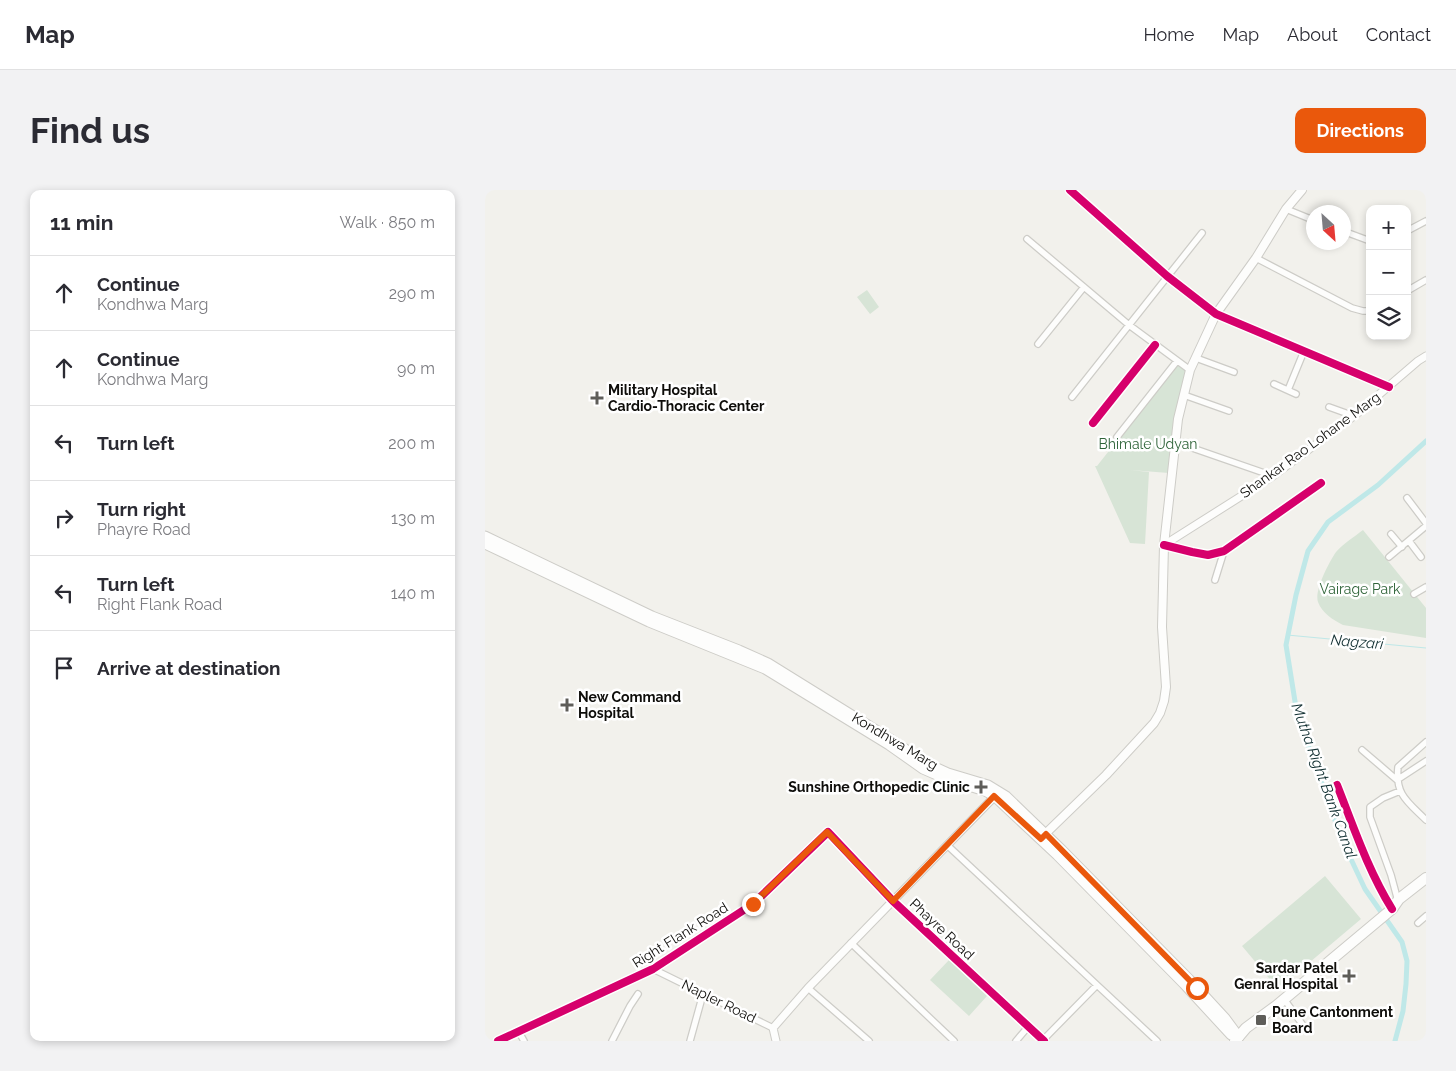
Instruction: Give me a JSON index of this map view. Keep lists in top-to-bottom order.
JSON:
{
  "streets": {
    "main road": ["Kondhwa Marg"],
    "street": [
      "Shankar Rao Lohane Marg",
      "Phayre Road",
      "Right Flank Road",
      "Napler Road"
    ]
  },
  "crossings": [
    ["Phayre Road", "Right Flank Road"],
    ["Right Flank Road", "Napler Road"]
  ],
  "water": ["Nagzari", "Mutha Right Bank Canal"],
  "parks": ["Bhimale Udyan", "Vairage Park"],
  "places": {
    "health": [
      "Military Hospital Cardio-Thoracic Center",
      "New Command Hospital",
      "Sunshine Orthopedic Clinic",
      "Sardar Patel Genral Hospital"
    ],
    "transit": ["Pune Cantonment Board"]
  },
  "north": "bottom right",
  "page": {
    "header": "Map",
    "nav": [
      "Home",
      "Map",
      "About",
      "Contact"
    ],
    "buttons": "Directions",
    "title": "Find us",
    "heading": ["11 min", "Walk · 850 m"],
    "map_buttons": ["+", "−"],
    "list": [
      ["Continue", "Kondhwa Marg", "290 m"],
      ["Continue", "Kondhwa Marg", "90 m"],
      ["Turn left", "200 m"],
      ["Turn right", "Phayre Road", "130 m"],
      ["Turn left", "Right Flank Road", "140 m"],
      "Arrive at destination"
    ]
  }
}
